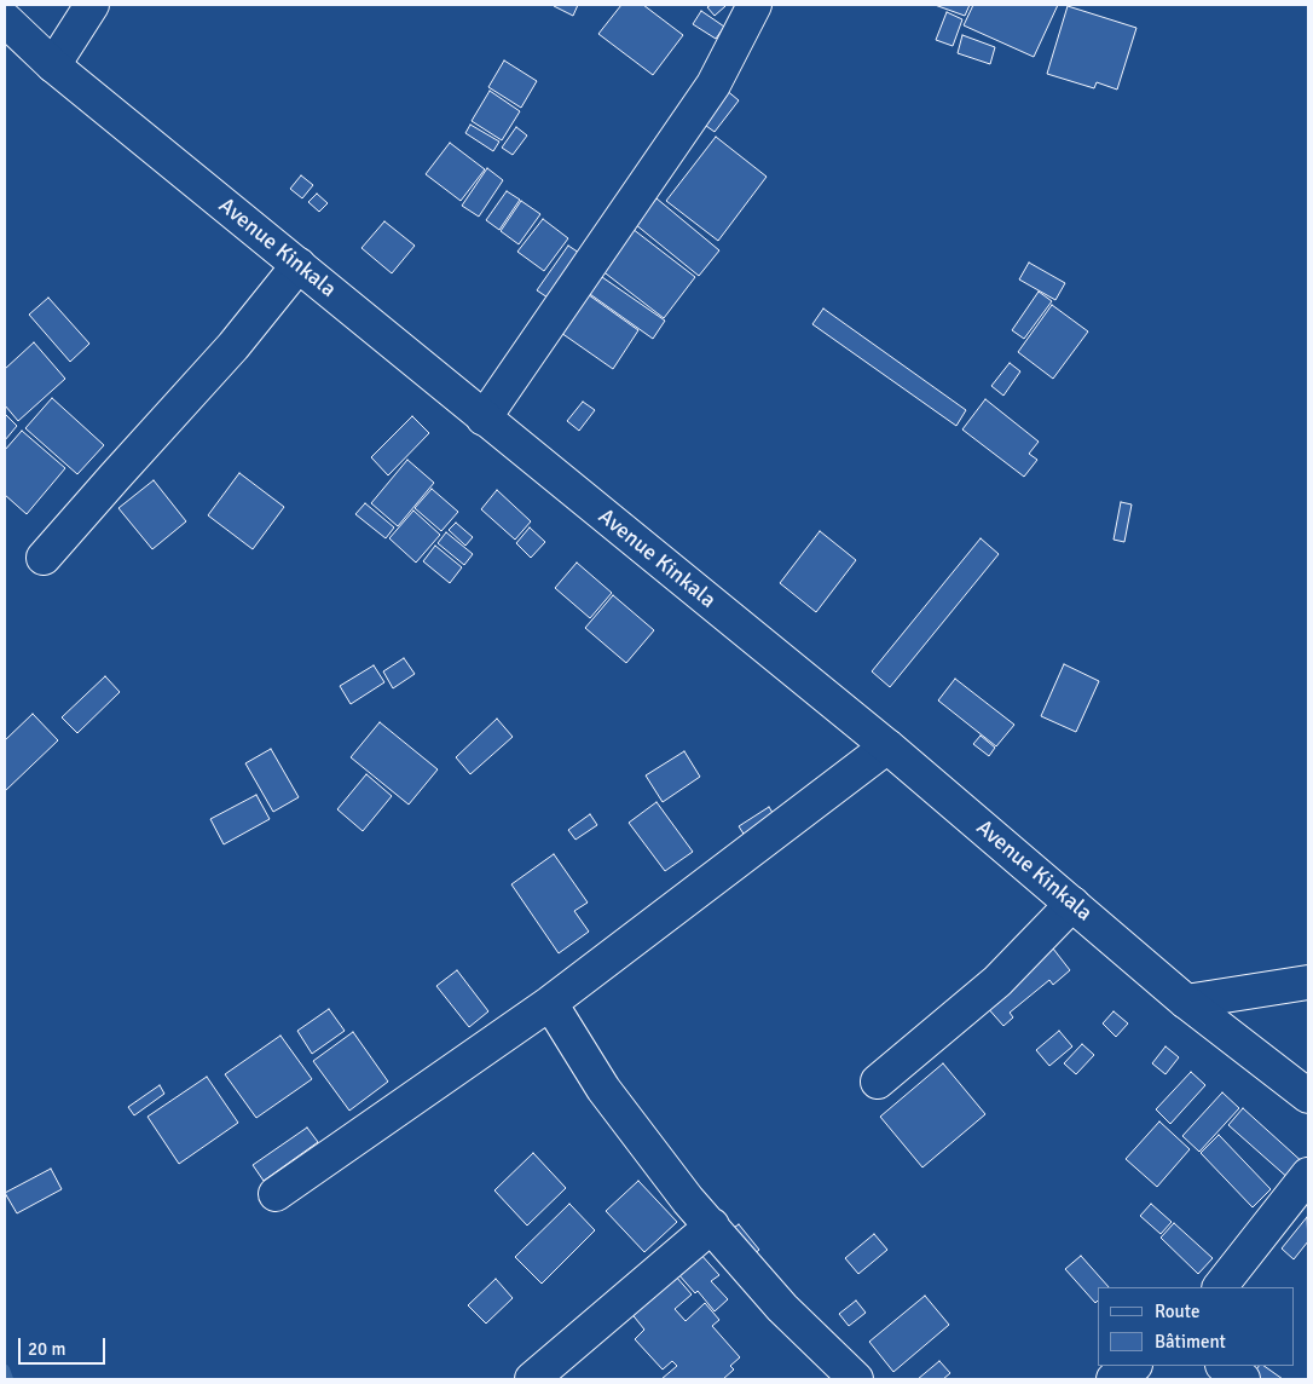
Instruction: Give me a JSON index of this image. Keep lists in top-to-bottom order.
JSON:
{
  "streets": {
    "street": ["Avenue Kinkala"]
  },
  "legend": ["Route", "Bâtiment"],
  "scale_bar": "20 m"
}
